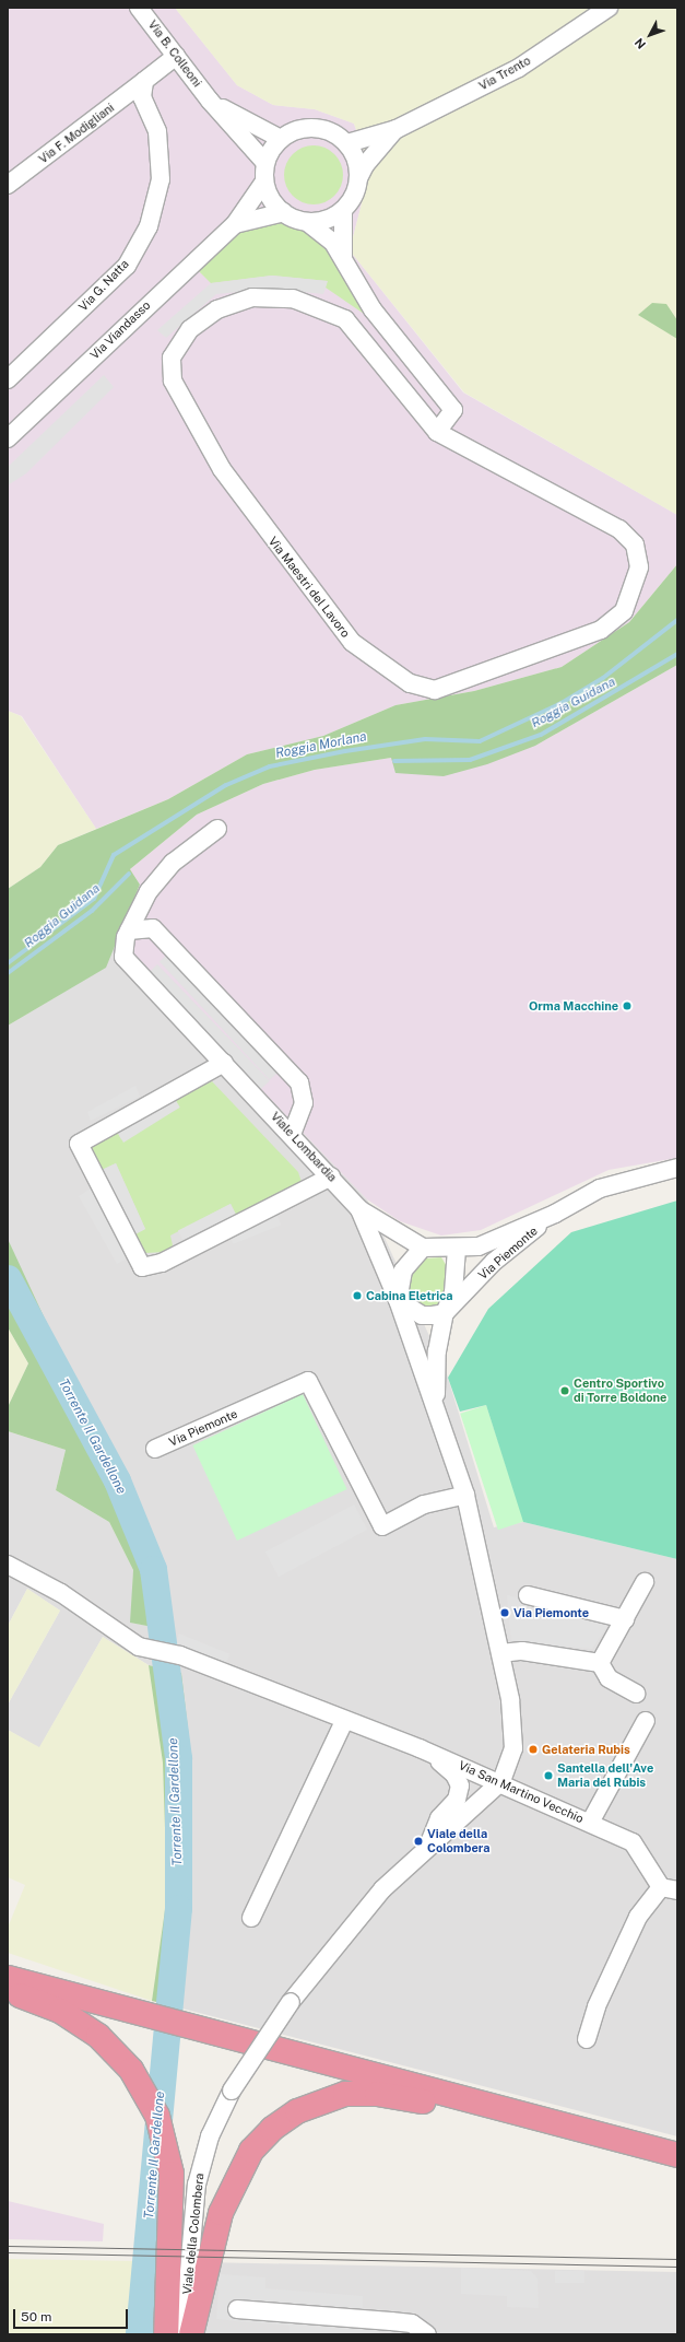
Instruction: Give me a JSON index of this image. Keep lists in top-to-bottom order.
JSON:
{
  "streets": {
    "street": [
      "Via B. Colleoni",
      "Via Trento",
      "Via F. Modigliani",
      "Via G. Natta",
      "Via Viandasso",
      "Via Maestri del Lavoro",
      "Viale Lombardia",
      "Via Piemonte",
      "Via San Martino Vecchio",
      "Viale della Colombera"
    ]
  },
  "crossings": [
    ["Via B. Colleoni", "Via Trento"],
    ["Via B. Colleoni", "Via Viandasso"],
    ["Via Trento", "Via Viandasso"],
    ["Via F. Modigliani", "Via G. Natta"],
    ["Viale Lombardia", "Via Piemonte"],
    ["Via San Martino Vecchio", "Viale della Colombera"]
  ],
  "water": ["Roggia Guidana", "Roggia Morlana", "Torrente Il Gardellone"],
  "places": [
    "Orma Macchine",
    "Cabina Eletrica",
    "Centro Sportivo di Torre Boldone",
    "Via Piemonte",
    "Gelateria Rubis",
    "Santella dell'Ave Maria del Rubis",
    "Viale della Colombera"
  ],
  "scale_bar": "50 m",
  "north": "bottom left"
}
